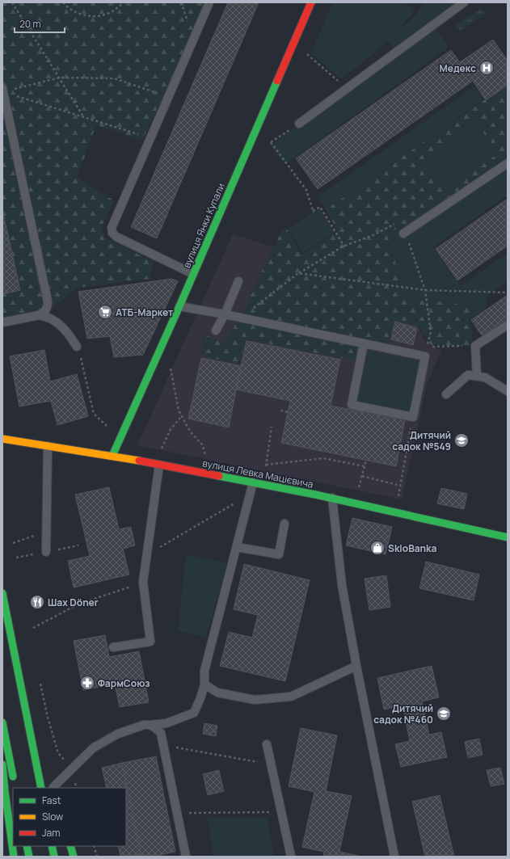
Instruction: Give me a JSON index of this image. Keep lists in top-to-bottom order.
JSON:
{
  "streets": {
    "street": ["вулиця Янки Купали", "вулиця Левка Мацієвича"]
  },
  "crossings": [
    ["вулиця Янки Купали", "вулиця Левка Мацієвича"]
  ],
  "places": {
    "hospital": ["Медекс"],
    "supermarket": ["АТБ-Маркет"],
    "school or university": ["Дитячий садок №549", "Дитячий садок №460"],
    "shop": ["SkloBanka"],
    "restaurant": ["Шах Döner"],
    "pharmacy": ["ФармСоюз"]
  },
  "legend": ["Fast", "Slow", "Jam"],
  "scale_bar": "20 m"
}
